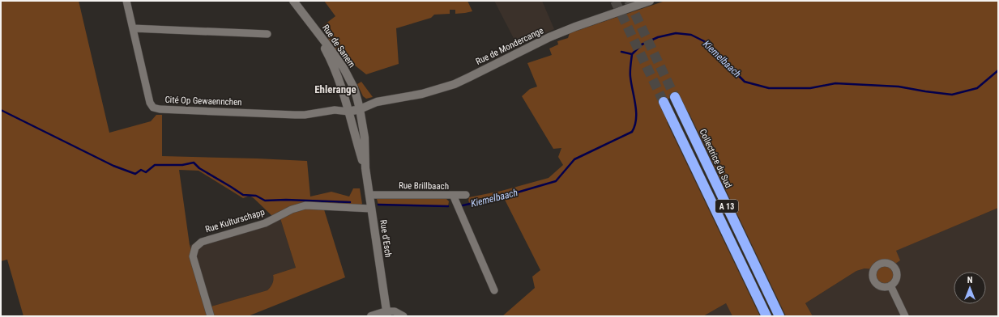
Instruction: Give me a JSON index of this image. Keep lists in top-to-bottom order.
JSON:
{
  "streets": {
    "highway": ["Collectrice du Sud", "A 13"],
    "main road": ["Rue de Sanem", "Rue de Mondercange", "Rue d'Esch"],
    "street": ["Cité Op Gewaennchen", "Rue Brillbaach", "Rue Kulturschapp"]
  },
  "crossings": [
    ["Rue de Sanem", "Rue de Mondercange"],
    ["Rue de Sanem", "Cité Op Gewaennchen"],
    ["Rue de Sanem", "Rue d'Esch"],
    ["Rue de Mondercange", "Cité Op Gewaennchen"],
    ["Rue de Mondercange", "Rue d'Esch"],
    ["Cité Op Gewaennchen", "Rue d'Esch"],
    ["Rue Brillbaach", "Rue d'Esch"],
    ["Rue Kulturschapp", "Rue d'Esch"]
  ],
  "districts": ["Ehlerange"],
  "water": ["Kiemelbaach"],
  "north": "top"
}
